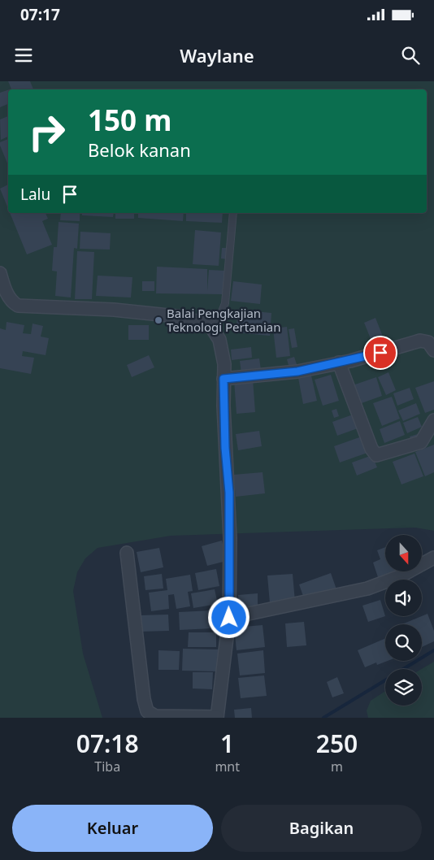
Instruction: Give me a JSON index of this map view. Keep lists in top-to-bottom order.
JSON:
{
  "places": ["Balai Pengkajian Teknologi Pertanian"],
  "north": "bottom",
  "page": {
    "status": "07:17",
    "header": "Waylane",
    "turn": ["150 m", "Belok kanan"],
    "then": "Lalu",
    "eta": [
      "07:18",
      "Tiba",
      "1",
      "mnt",
      "250",
      "m"
    ],
    "buttons": ["Keluar", "Bagikan"]
  }
}
